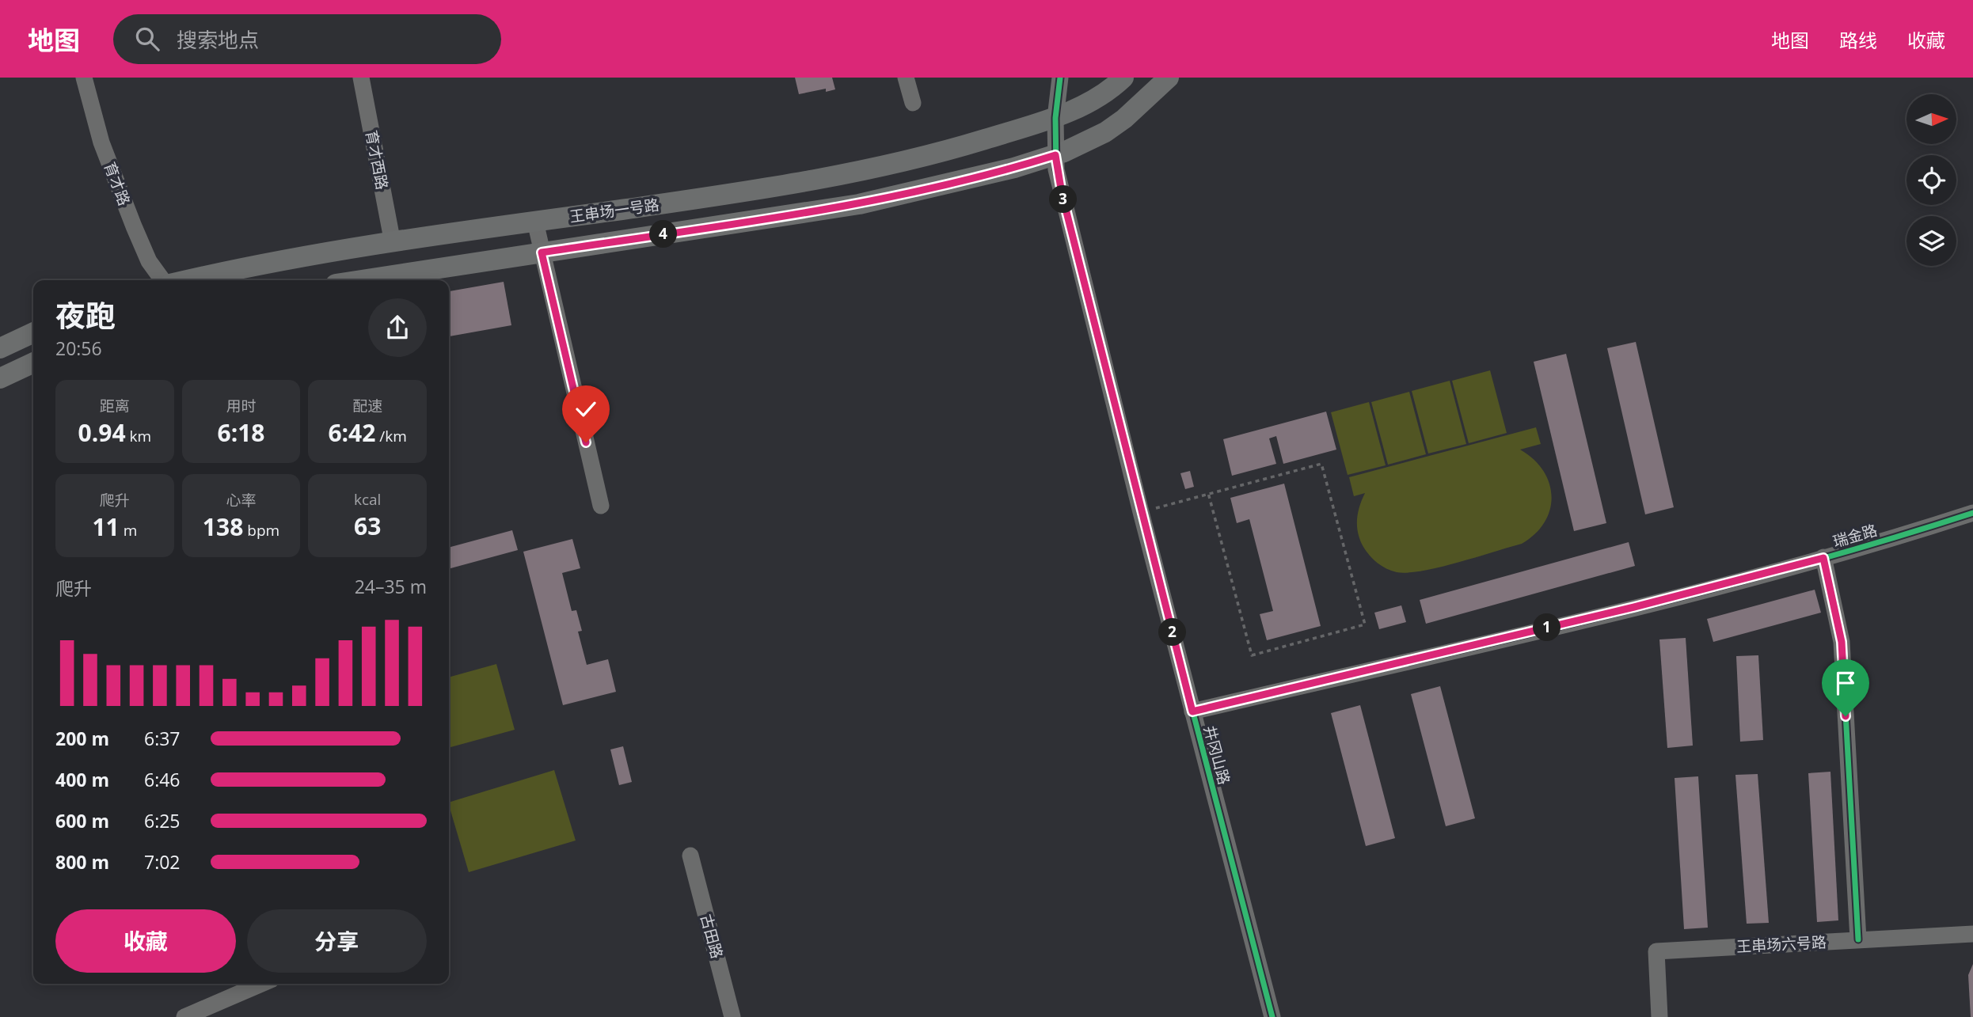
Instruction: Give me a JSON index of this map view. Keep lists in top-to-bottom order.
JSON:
{
  "streets": {
    "main road": ["王串场一号路"],
    "street": [
      "育才西路",
      "育才路",
      "瑞金路",
      "井冈山路",
      "古田路",
      "王串场六号路"
    ]
  },
  "crossings": [
    ["育才西路", "王串场一号路"],
    ["王串场一号路", "井冈山路"],
    ["瑞金路", "井冈山路"]
  ],
  "north": "right",
  "page": {
    "header": "地图",
    "search": "搜索地点",
    "nav": ["地图", "路线", "收藏"],
    "pins": [
      "3",
      "4",
      "1",
      "2"
    ],
    "heading": ["夜跑", "20:56"],
    "stats": [
      ["距离", "0.94 km"],
      ["用时", "6:18"],
      ["配速", "6:42 /km"],
      ["爬升", "11 m"],
      ["心率", "138 bpm"],
      ["kcal", "63"]
    ],
    "chart": ["爬升", "24–35 m"],
    "list": [
      {
        "name": "200 m",
        "note": "6:37"
      },
      {
        "name": "400 m",
        "note": "6:46"
      },
      {
        "name": "600 m",
        "note": "6:25"
      },
      {
        "name": "800 m",
        "note": "7:02"
      }
    ],
    "buttons": ["收藏", "分享"]
  }
}
